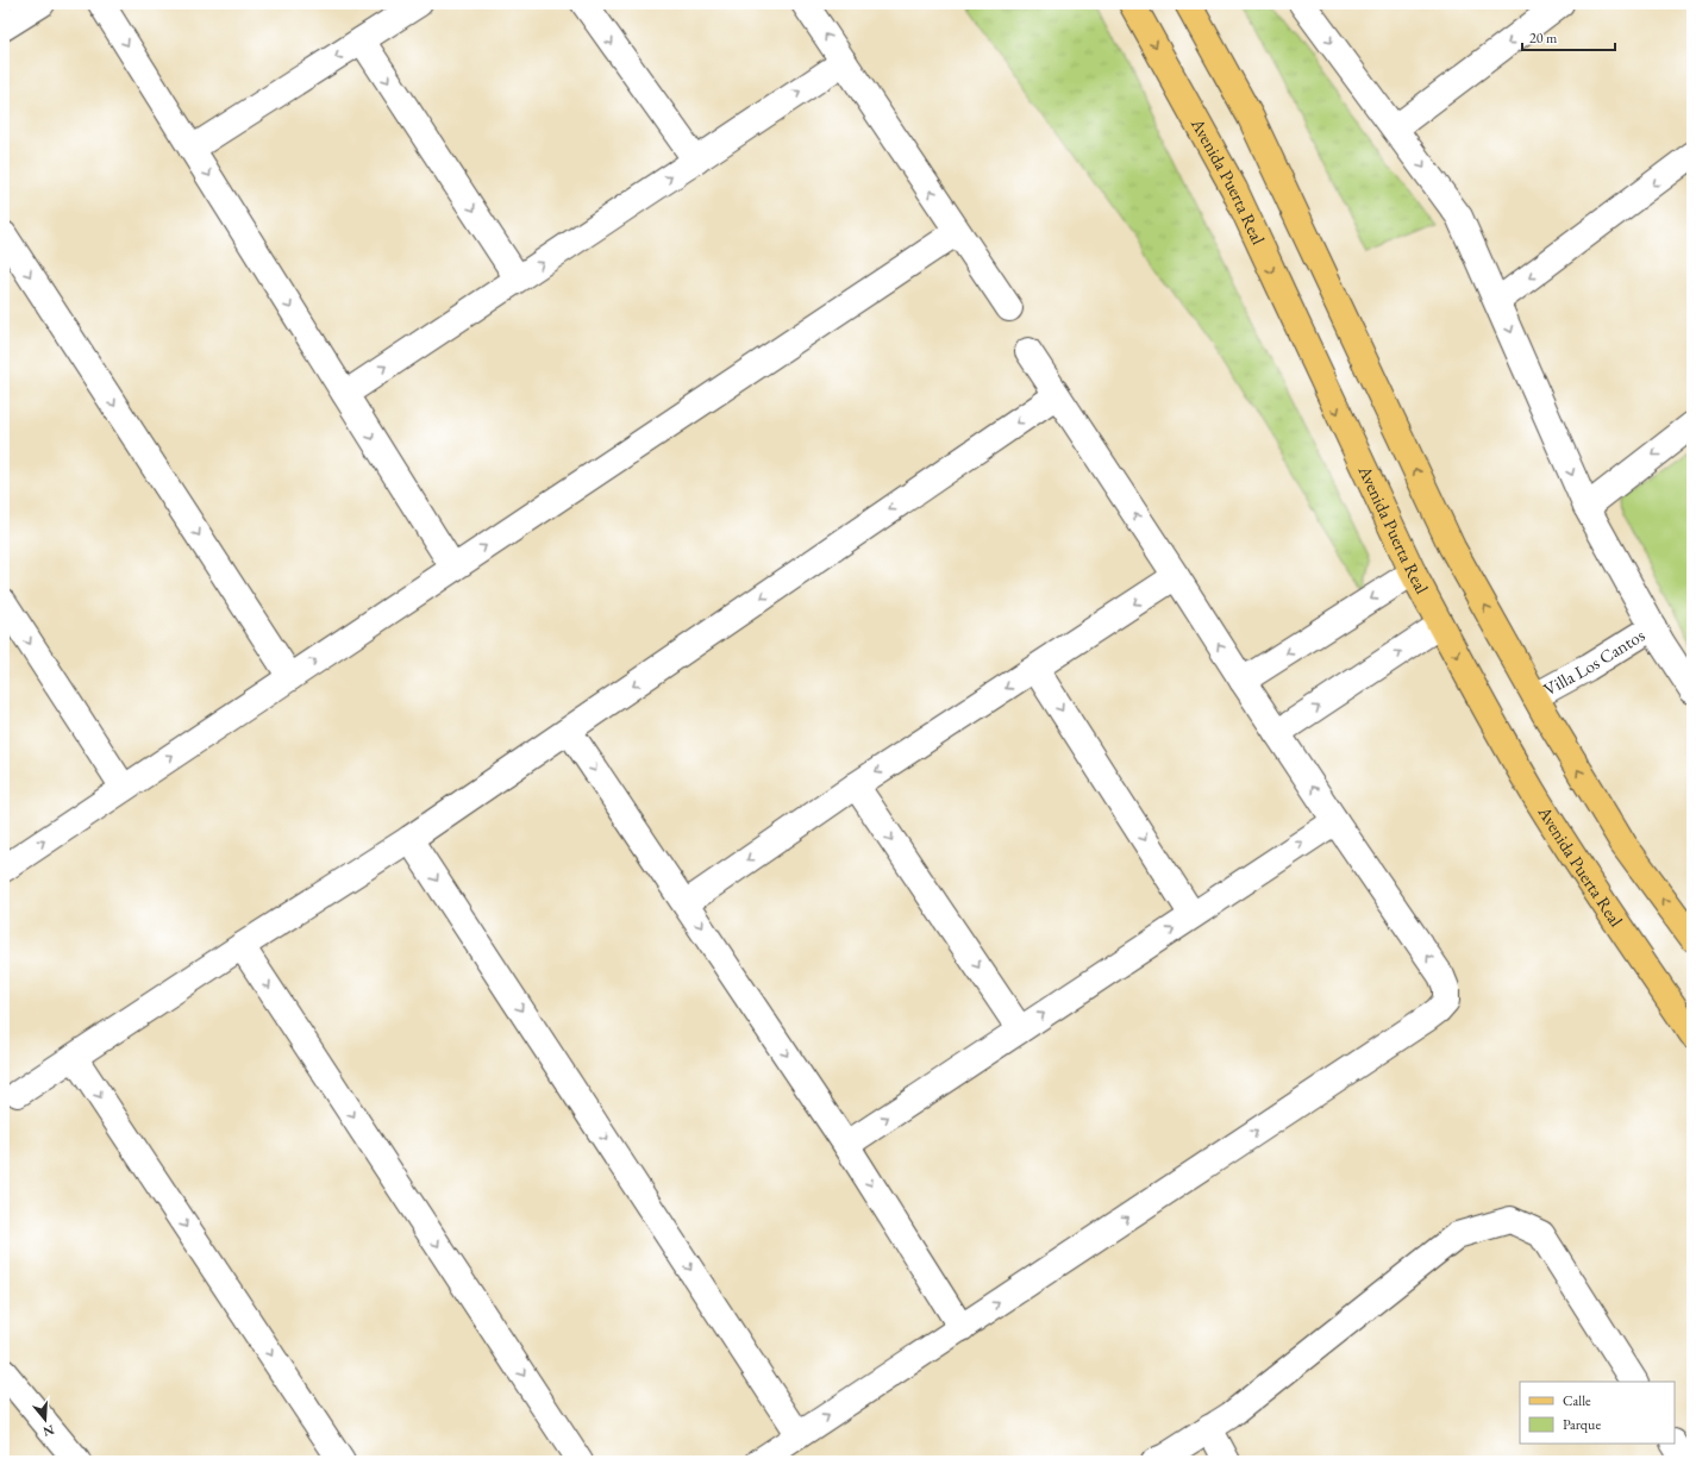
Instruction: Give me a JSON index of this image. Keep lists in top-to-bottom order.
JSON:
{
  "streets": {
    "main road": ["Avenida Puerta Real"],
    "street": ["Villa Los Cantos"]
  },
  "legend": ["Calle", "Parque"],
  "scale_bar": "20 m",
  "north": "bottom"
}
